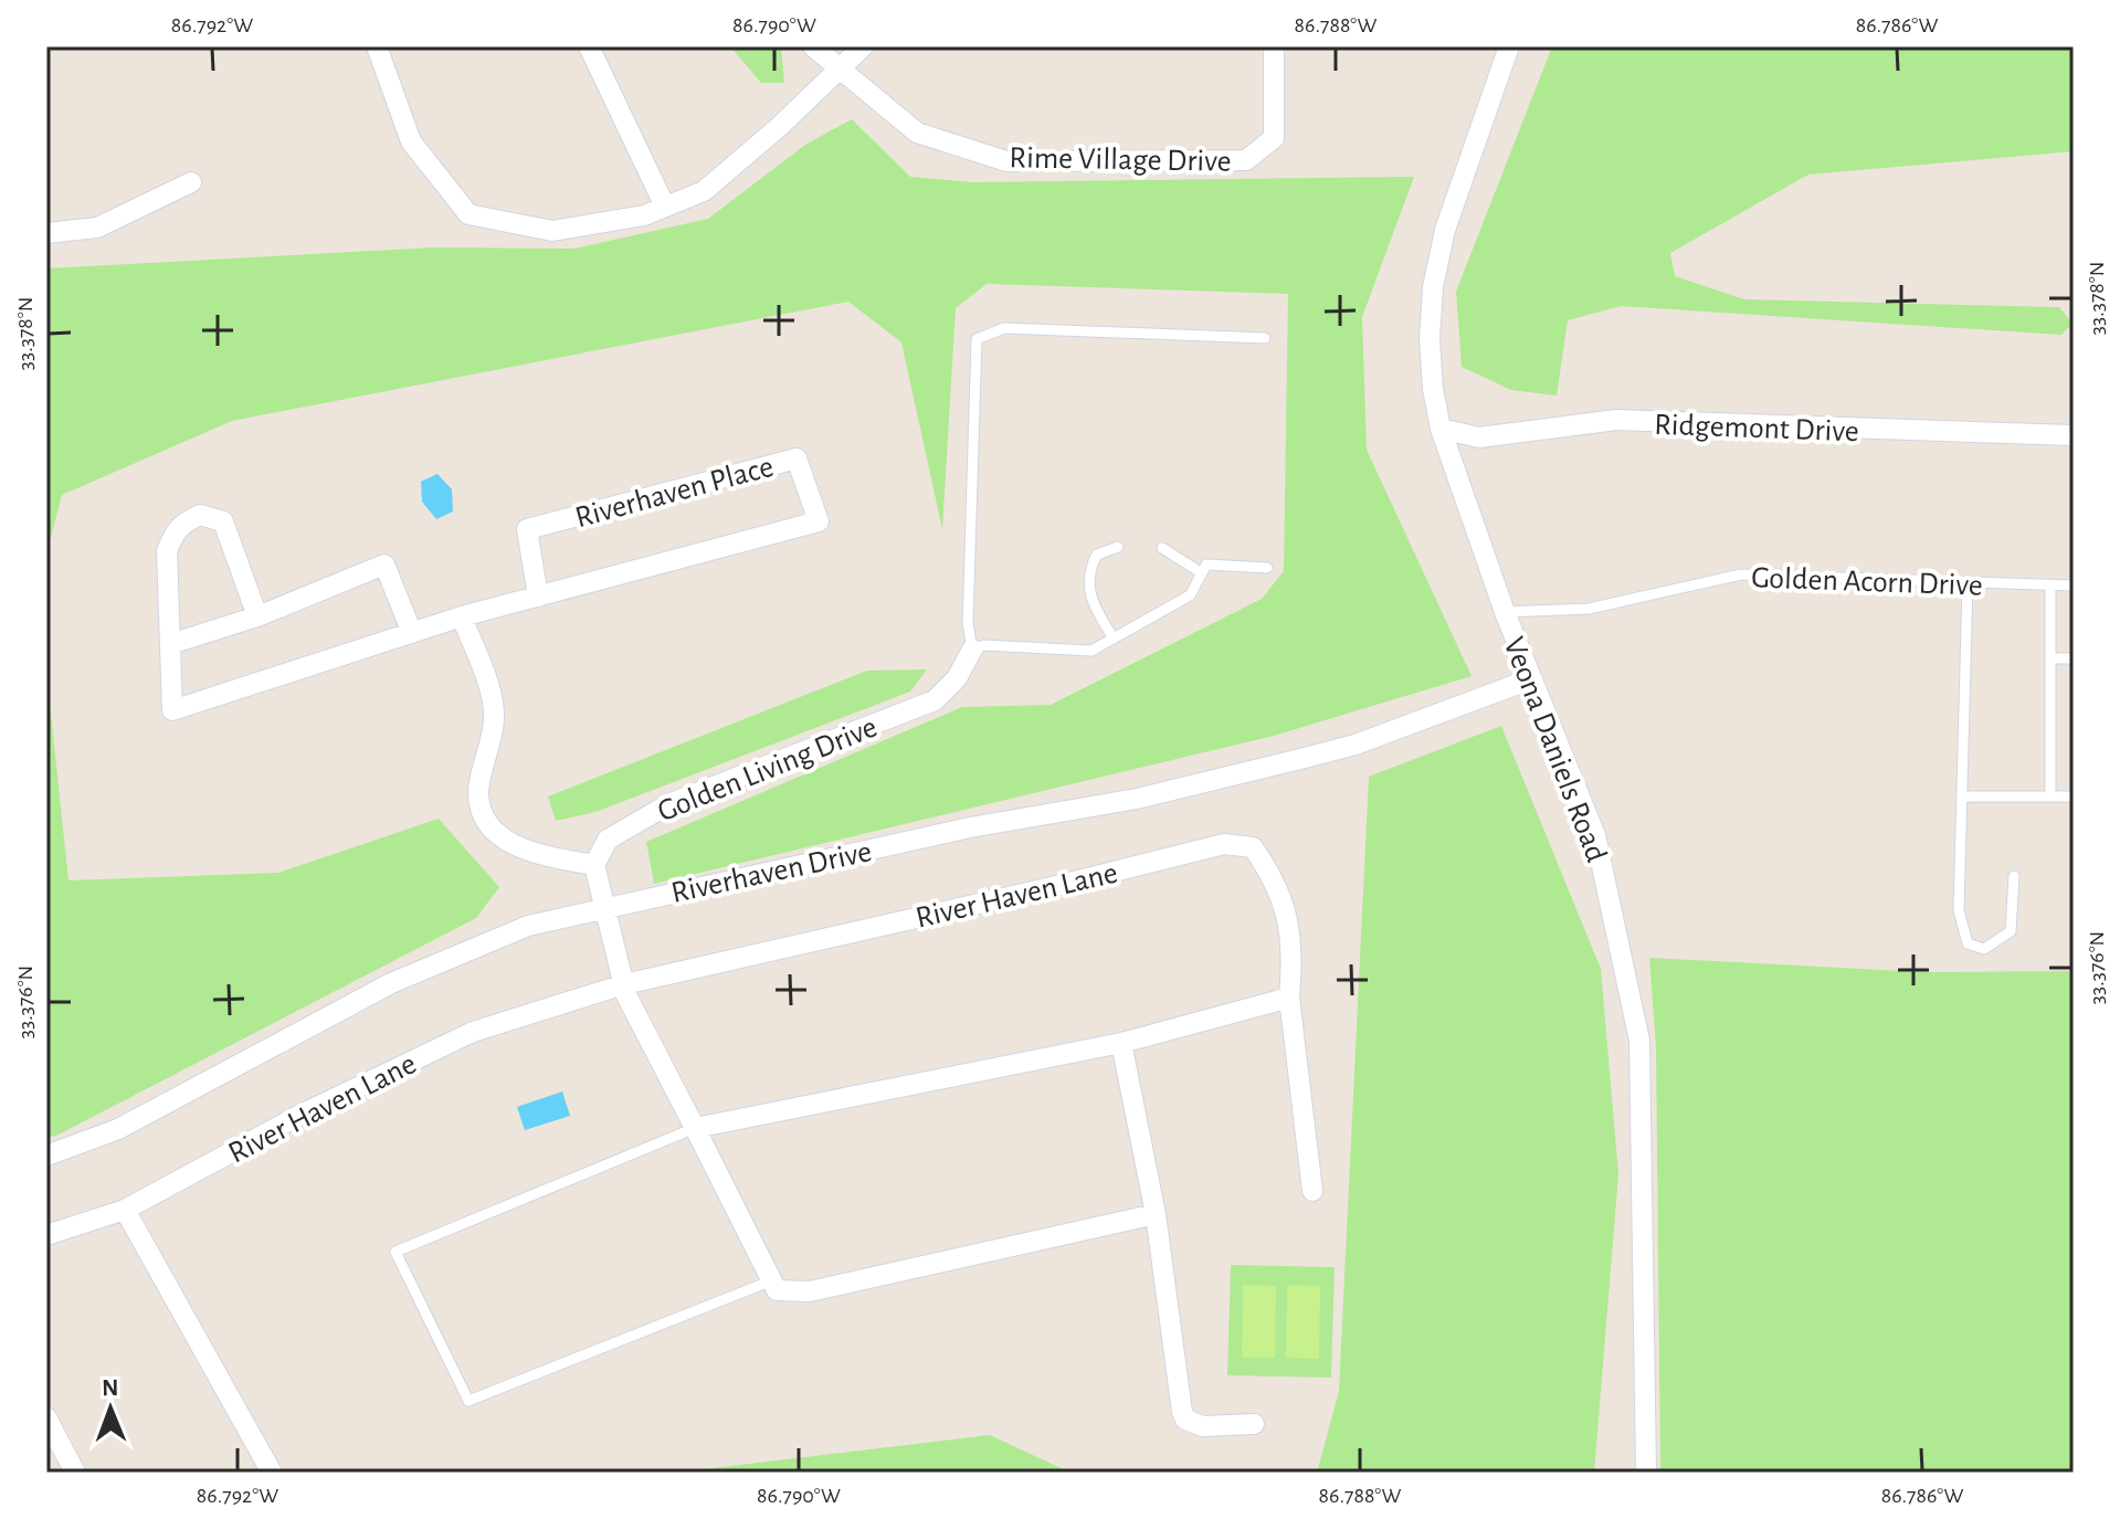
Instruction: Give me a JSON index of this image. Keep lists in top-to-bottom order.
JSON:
{
  "streets": {
    "street": [
      "Rime Village Drive",
      "Ridgemont Drive",
      "Riverhaven Place",
      "Veona Daniels Road",
      "Golden Living Drive",
      "Riverhaven Drive",
      "River Haven Lane"
    ],
    "lane": ["Golden Acorn Drive"]
  },
  "crossings": [
    ["Ridgemont Drive", "Veona Daniels Road"],
    ["Golden Acorn Drive", "Veona Daniels Road"],
    ["Veona Daniels Road", "Riverhaven Drive"]
  ],
  "north": "top",
  "coordinates": [
    "86.792°W",
    "86.790°W",
    "86.788°W",
    "86.786°W",
    "33.378°N",
    "33.376°N"
  ]
}
